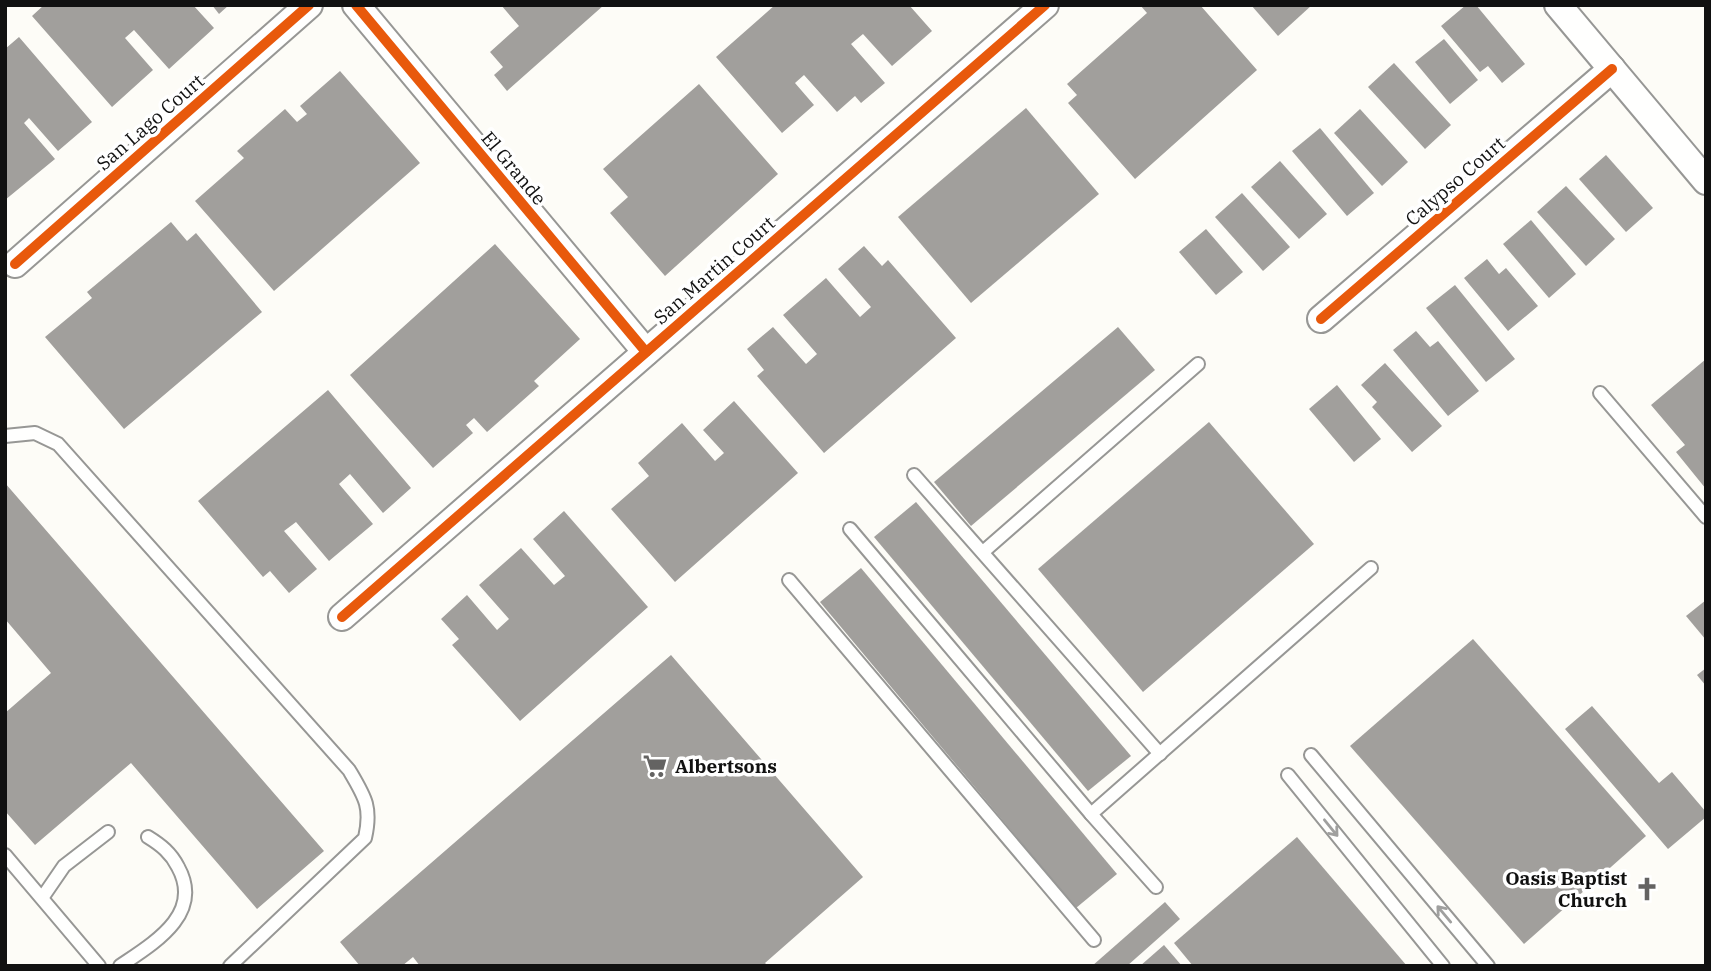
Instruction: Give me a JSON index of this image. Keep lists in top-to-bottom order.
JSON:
{
  "streets": {
    "street": [
      "San Lago Court",
      "El Grande",
      "Calypso Court",
      "San Martin Court"
    ]
  },
  "crossings": [
    ["El Grande", "San Martin Court"]
  ],
  "places": {
    "supermarket": ["Albertsons"],
    "church": ["Oasis Baptist Church"]
  }
}
